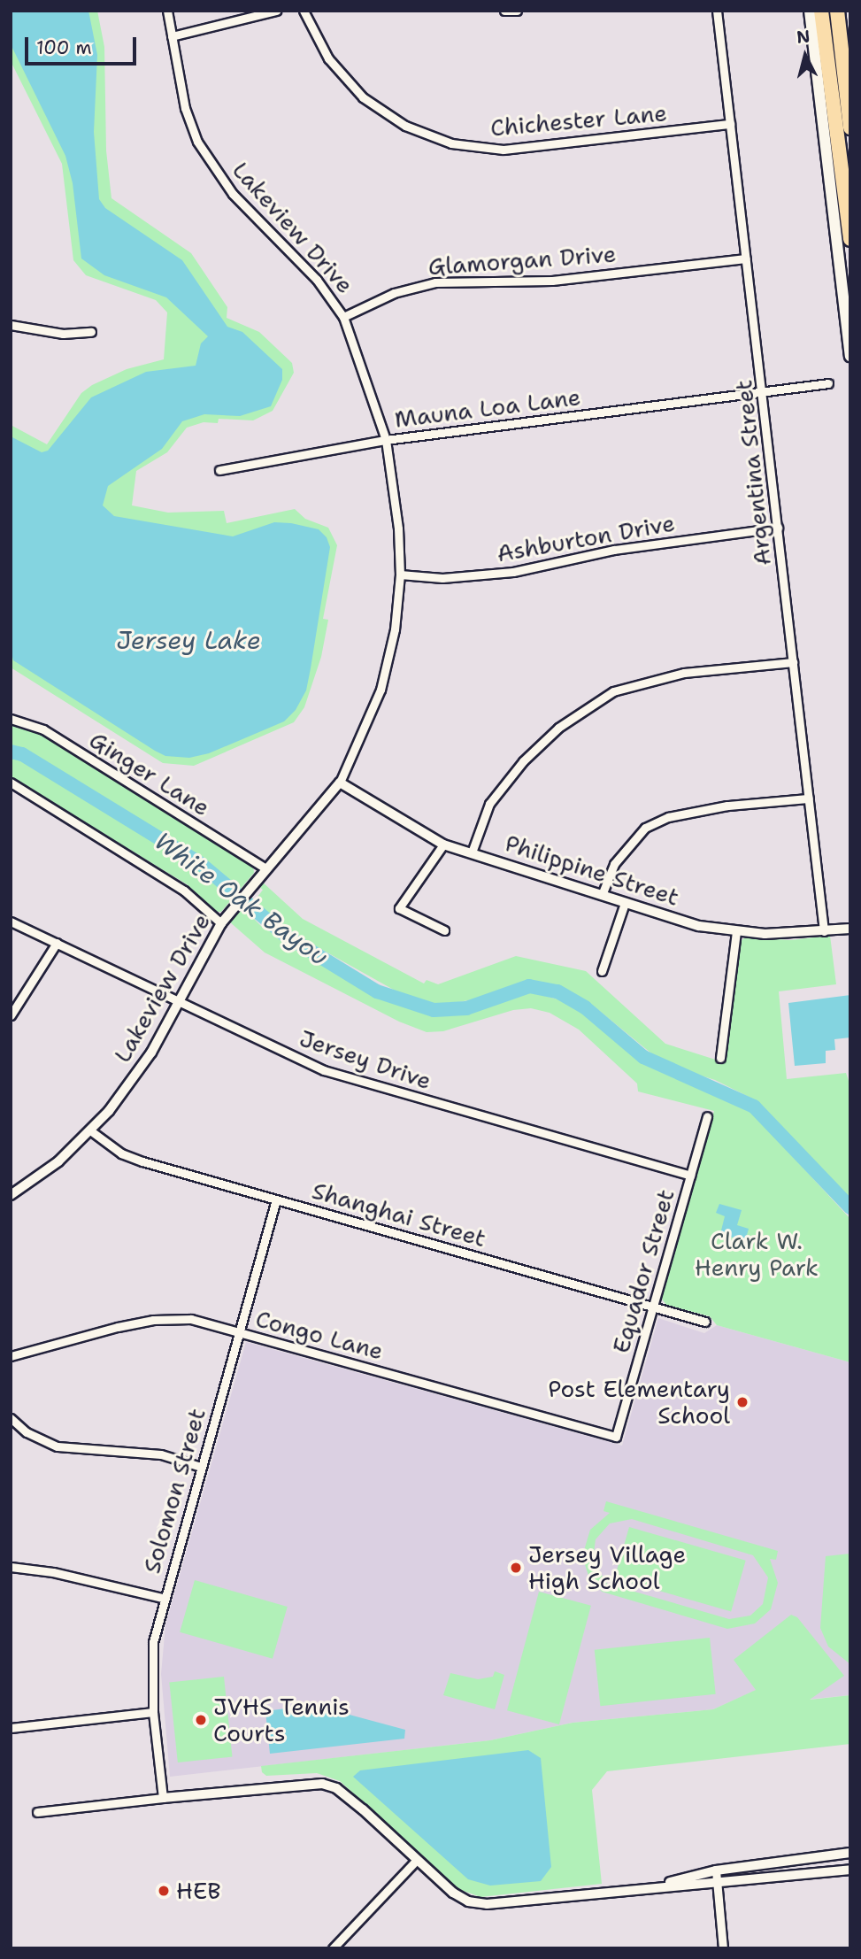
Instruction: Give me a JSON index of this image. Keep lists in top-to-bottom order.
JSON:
{
  "streets": {
    "street": [
      "Chichester Lane",
      "Lakeview Drive",
      "Glamorgan Drive",
      "Mauna Loa Lane",
      "Argentina Street",
      "Ashburton Drive",
      "Ginger Lane",
      "Philippine Street",
      "Jersey Drive",
      "Shanghai Street",
      "Equador Street",
      "Congo Lane",
      "Solomon Street"
    ]
  },
  "crossings": [
    ["Chichester Lane", "Argentina Street"],
    ["Lakeview Drive", "Glamorgan Drive"],
    ["Lakeview Drive", "Mauna Loa Lane"],
    ["Lakeview Drive", "Ashburton Drive"],
    ["Lakeview Drive", "Ginger Lane"],
    ["Lakeview Drive", "Philippine Street"],
    ["Lakeview Drive", "Jersey Drive"],
    ["Lakeview Drive", "Shanghai Street"],
    ["Glamorgan Drive", "Argentina Street"],
    ["Mauna Loa Lane", "Argentina Street"],
    ["Argentina Street", "Ashburton Drive"],
    ["Argentina Street", "Philippine Street"],
    ["Jersey Drive", "Equador Street"],
    ["Shanghai Street", "Equador Street"],
    ["Shanghai Street", "Solomon Street"],
    ["Equador Street", "Congo Lane"],
    ["Congo Lane", "Solomon Street"]
  ],
  "water": ["Jersey Lake", "White Oak Bayou"],
  "parks": ["Clark W. Henry Park"],
  "places": [
    "Post Elementary School",
    "Jersey Village High School",
    "JVHS Tennis Courts",
    "HEB"
  ],
  "scale_bar": "100 m",
  "north": "top"
}
